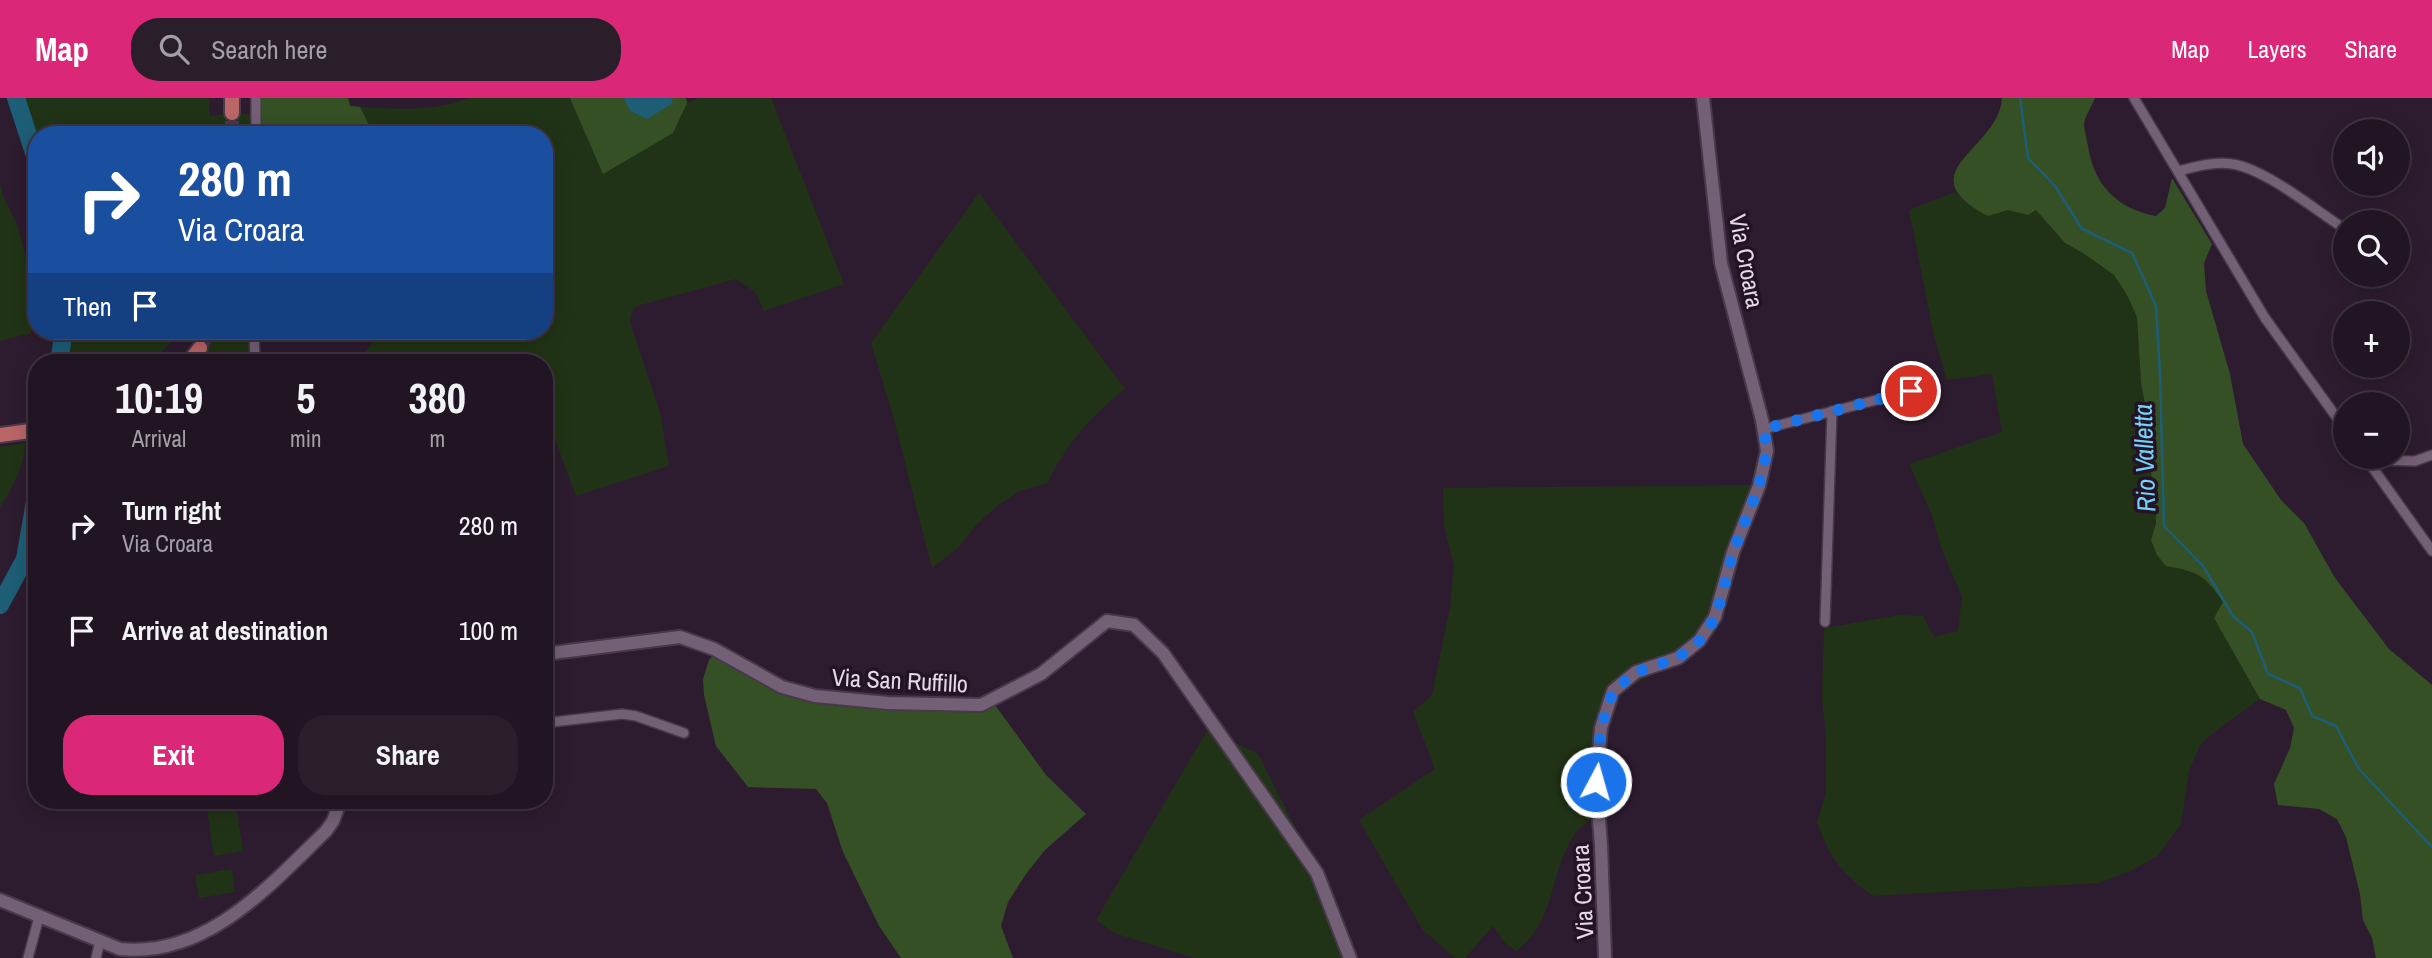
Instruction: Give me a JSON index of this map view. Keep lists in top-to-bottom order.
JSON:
{
  "streets": {
    "street": ["Via Croara", "Via San Ruffillo"]
  },
  "water": ["Rio Valletta"],
  "page": {
    "header": "Map",
    "search": "Search here",
    "nav": ["Map", "Layers", "Share"],
    "map_buttons": ["+", "−"],
    "turn": ["280 m", "Via Croara"],
    "then": "Then",
    "eta": [
      "10:19",
      "Arrival",
      "5",
      "min",
      "380",
      "m"
    ],
    "list": [
      {
        "name": "Turn right",
        "note": "Via Croara",
        "value": "280 m"
      },
      {
        "name": "Arrive at destination",
        "value": "100 m"
      }
    ],
    "buttons": ["Exit", "Share"]
  }
}
